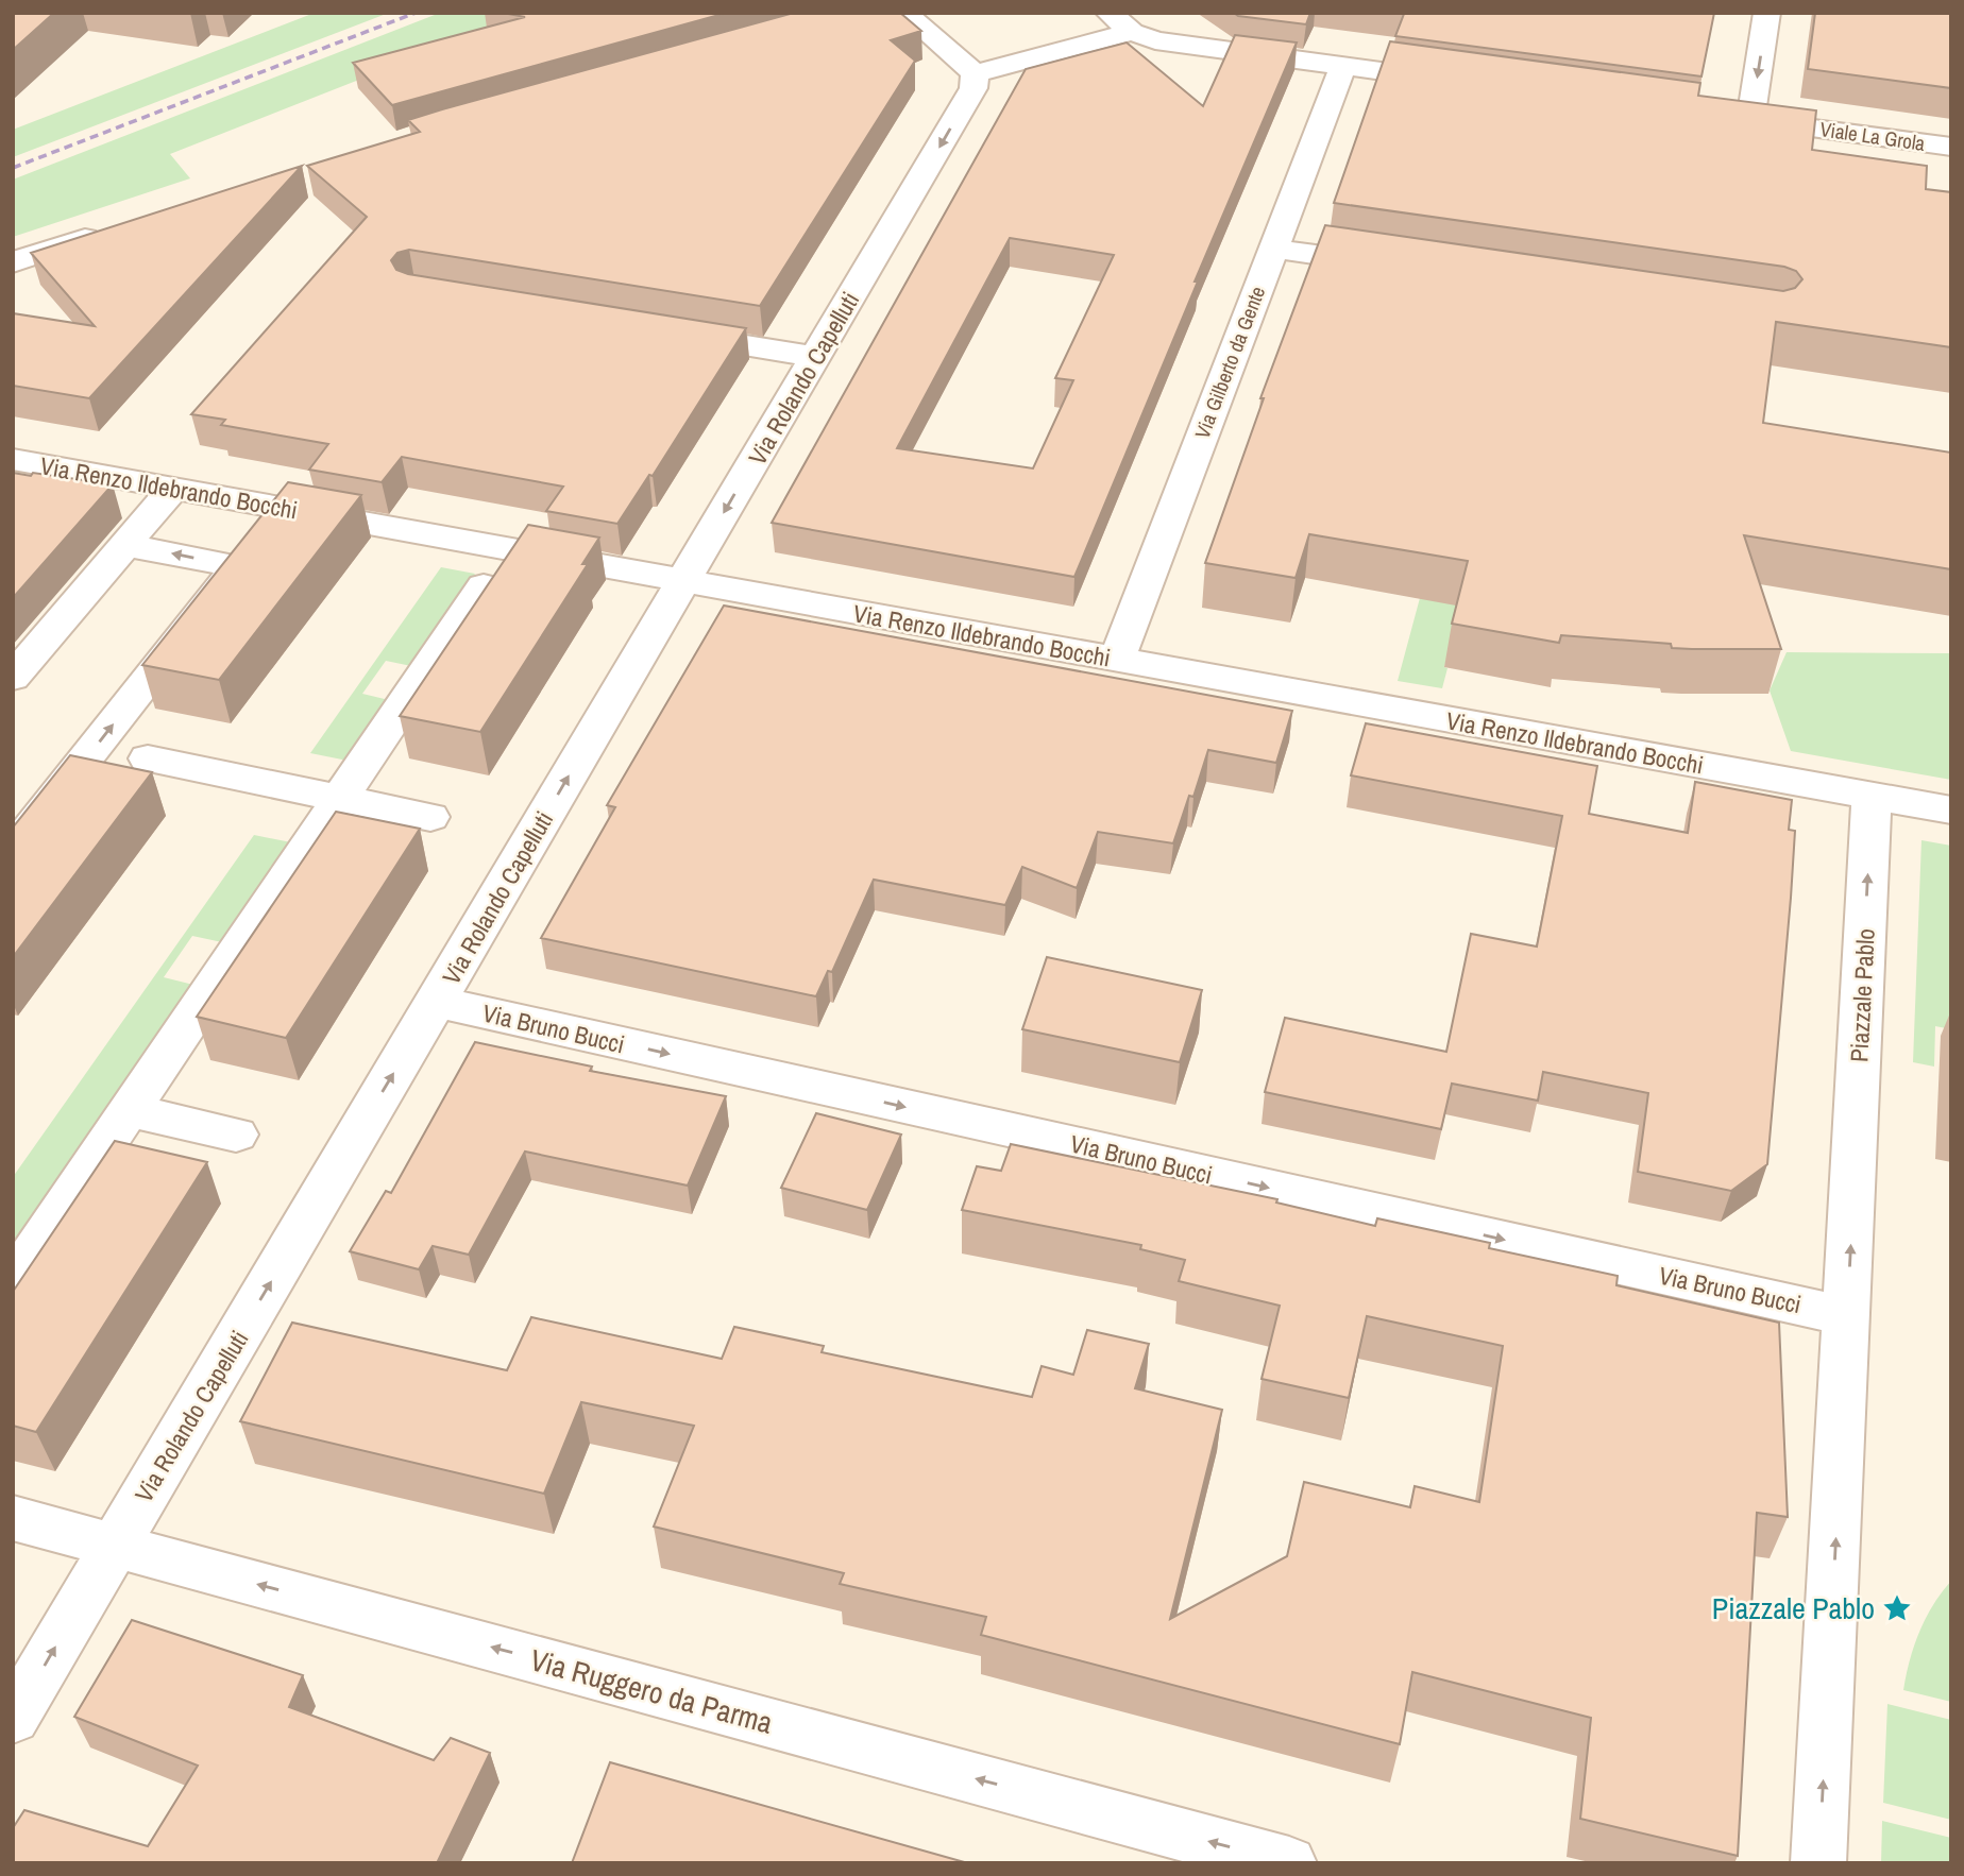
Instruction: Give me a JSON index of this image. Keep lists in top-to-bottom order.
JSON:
{
  "streets": {
    "street": [
      "Viale La Grola",
      "Via Gilberto da Gente",
      "Via Rolando Capelluti",
      "Via Renzo Ildebrando Bocchi",
      "Piazzale Pablo",
      "Via Bruno Bucci",
      "Via Ruggero da Parma"
    ]
  },
  "crossings": [
    ["Via Gilberto da Gente", "Via Renzo Ildebrando Bocchi"],
    ["Via Rolando Capelluti", "Via Renzo Ildebrando Bocchi"],
    ["Via Rolando Capelluti", "Via Bruno Bucci"],
    ["Via Rolando Capelluti", "Via Ruggero da Parma"],
    ["Via Renzo Ildebrando Bocchi", "Piazzale Pablo"],
    ["Piazzale Pablo", "Via Bruno Bucci"]
  ],
  "one_way": ["Piazzale Pablo", "Via Bruno Bucci", "Via Ruggero da Parma"],
  "places": {
    "place": ["Piazzale Pablo"]
  }
}
